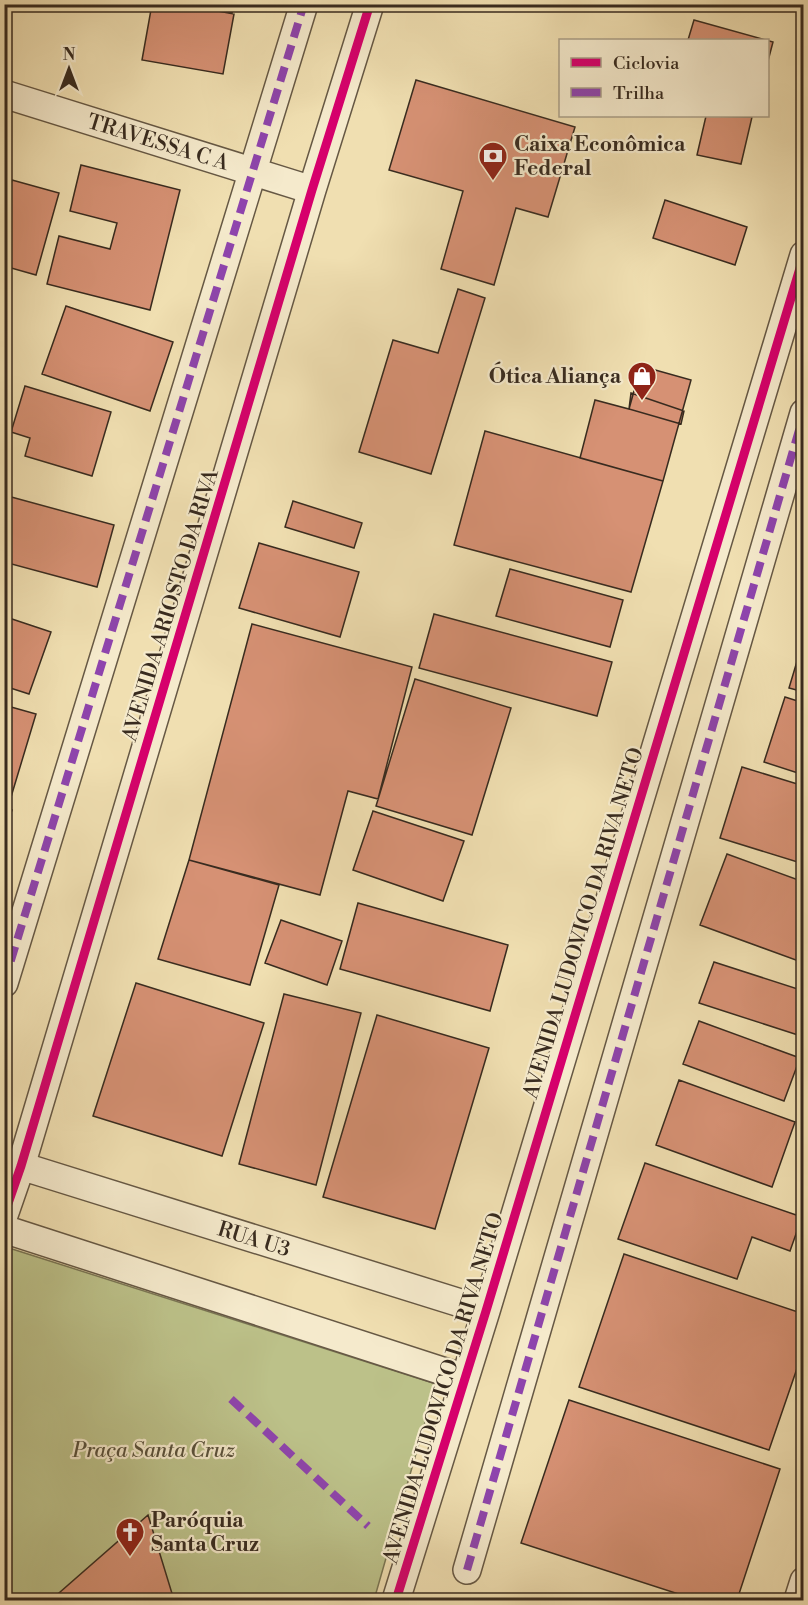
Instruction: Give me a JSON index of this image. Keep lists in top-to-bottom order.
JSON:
{
  "streets": {
    "street": [
      "TRAVESSA C A",
      "AVENIDA ARIOSTO DA RIVA",
      "AVENIDA LUDOVICO DA RIVA NETO",
      "RUA U3"
    ]
  },
  "crossings": [
    ["TRAVESSA C A", "AVENIDA ARIOSTO DA RIVA"],
    ["AVENIDA ARIOSTO DA RIVA", "RUA U3"],
    ["AVENIDA LUDOVICO DA RIVA NETO", "RUA U3"]
  ],
  "parks": ["Praça Santa Cruz"],
  "places": {
    "bank": ["Caixa Econômica Federal"],
    "shop": ["Ótica Aliança"],
    "church": ["Paróquia Santa Cruz"]
  },
  "legend": ["Ciclovia", "Trilha"],
  "north": "top"
}
